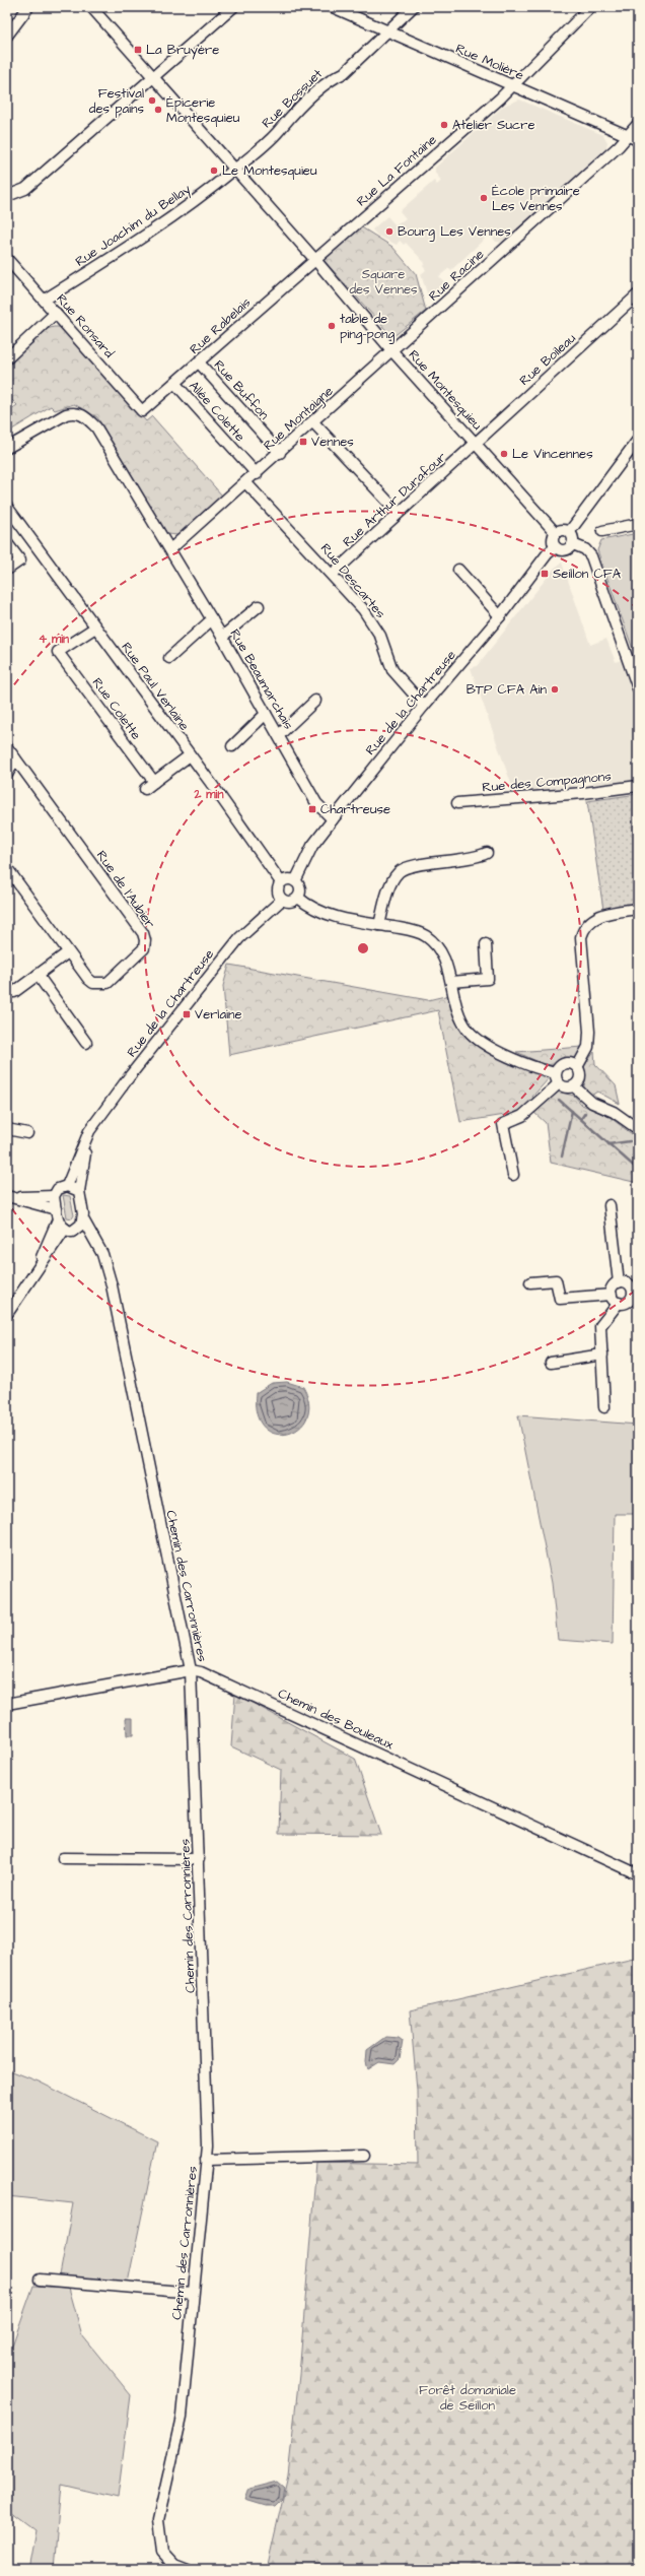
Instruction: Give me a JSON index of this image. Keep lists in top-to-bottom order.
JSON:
{
  "streets": {
    "street": [
      "Rue Molière",
      "Rue Bossuet",
      "Rue La Fontaine",
      "Rue Joachim du Bellay",
      "Rue Racine",
      "Rue Ronsard",
      "Rue Rabelais",
      "Rue Boileau",
      "Rue Buffon",
      "Rue Montesquieu",
      "Allée Colette",
      "Rue Montaigne",
      "Rue Arthur Durafour",
      "Rue Descartes",
      "Rue Beaumarchais",
      "Rue Paul Verlaine",
      "Rue de la Chartreuse",
      "Rue Colette",
      "Rue des Compagnons",
      "Rue de l'Aubier",
      "Chemin des Carronnières",
      "Chemin des Bouleaux"
    ]
  },
  "crossings": [
    ["Rue Molière", "Rue Bossuet"],
    ["Rue Molière", "Rue La Fontaine"],
    ["Rue Molière", "Rue Racine"],
    ["Rue Bossuet", "Rue Joachim du Bellay"],
    ["Rue Bossuet", "Rue Montesquieu"],
    ["Rue La Fontaine", "Rue Rabelais"],
    ["Rue La Fontaine", "Rue Montesquieu"],
    ["Rue Joachim du Bellay", "Rue Ronsard"],
    ["Rue Joachim du Bellay", "Rue Montesquieu"],
    ["Rue Racine", "Rue Montesquieu"],
    ["Rue Racine", "Rue Montaigne"],
    ["Rue Ronsard", "Rue Rabelais"],
    ["Rue Rabelais", "Rue Buffon"],
    ["Rue Rabelais", "Rue Montesquieu"],
    ["Rue Rabelais", "Allée Colette"],
    ["Rue Boileau", "Rue Montesquieu"],
    ["Rue Boileau", "Rue Arthur Durafour"],
    ["Rue Buffon", "Rue Montaigne"],
    ["Rue Montesquieu", "Rue Montaigne"],
    ["Rue Montesquieu", "Rue Arthur Durafour"],
    ["Rue Montesquieu", "Rue de la Chartreuse"],
    ["Allée Colette", "Rue Montaigne"],
    ["Rue Montaigne", "Rue Descartes"],
    ["Rue Montaigne", "Rue Beaumarchais"],
    ["Rue Arthur Durafour", "Rue Descartes"],
    ["Rue Descartes", "Rue de la Chartreuse"],
    ["Rue Beaumarchais", "Rue de la Chartreuse"],
    ["Rue Paul Verlaine", "Rue de la Chartreuse"],
    ["Rue Paul Verlaine", "Rue Colette"],
    ["Rue de la Chartreuse", "Chemin des Carronnières"],
    ["Chemin des Carronnières", "Chemin des Bouleaux"]
  ],
  "parks": ["Square des Vennes", "Forêt domaniale de Seillon"],
  "places": {
    "transit": [
      "La Bruyère",
      "Vennes",
      "Seillon CFA",
      "Chartreuse",
      "Verlaine"
    ],
    "other": [
      "Festival des pains",
      "Épicerie Montesquieu",
      "Atelier Sucre",
      "Le Montesquieu",
      "École primaire Les Vennes",
      "Bourg Les Vennes",
      "table de ping-pong",
      "Le Vincennes",
      "BTP CFA Ain"
    ]
  },
  "rings": ["4 min", "2 min"]
}
